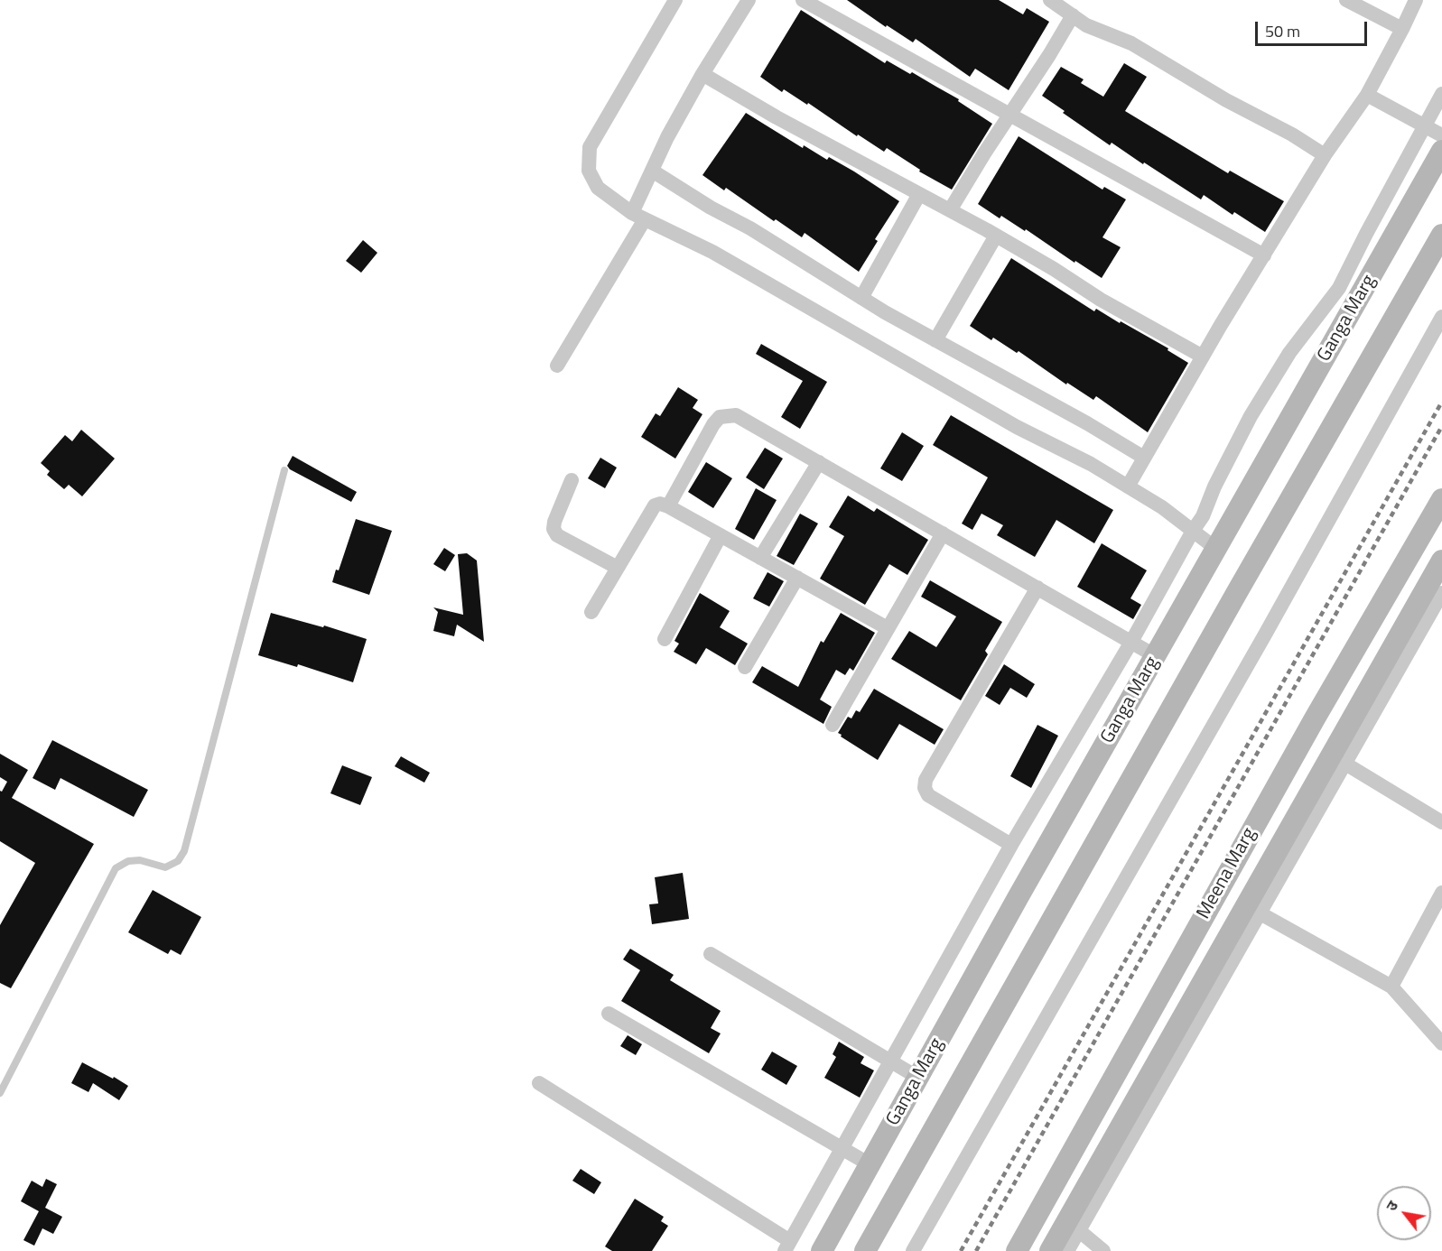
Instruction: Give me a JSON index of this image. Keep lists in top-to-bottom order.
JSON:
{
  "streets": {
    "street": ["Ganga Marg", "Meena Marg"]
  },
  "scale_bar": "50 m",
  "north": "top left"
}
